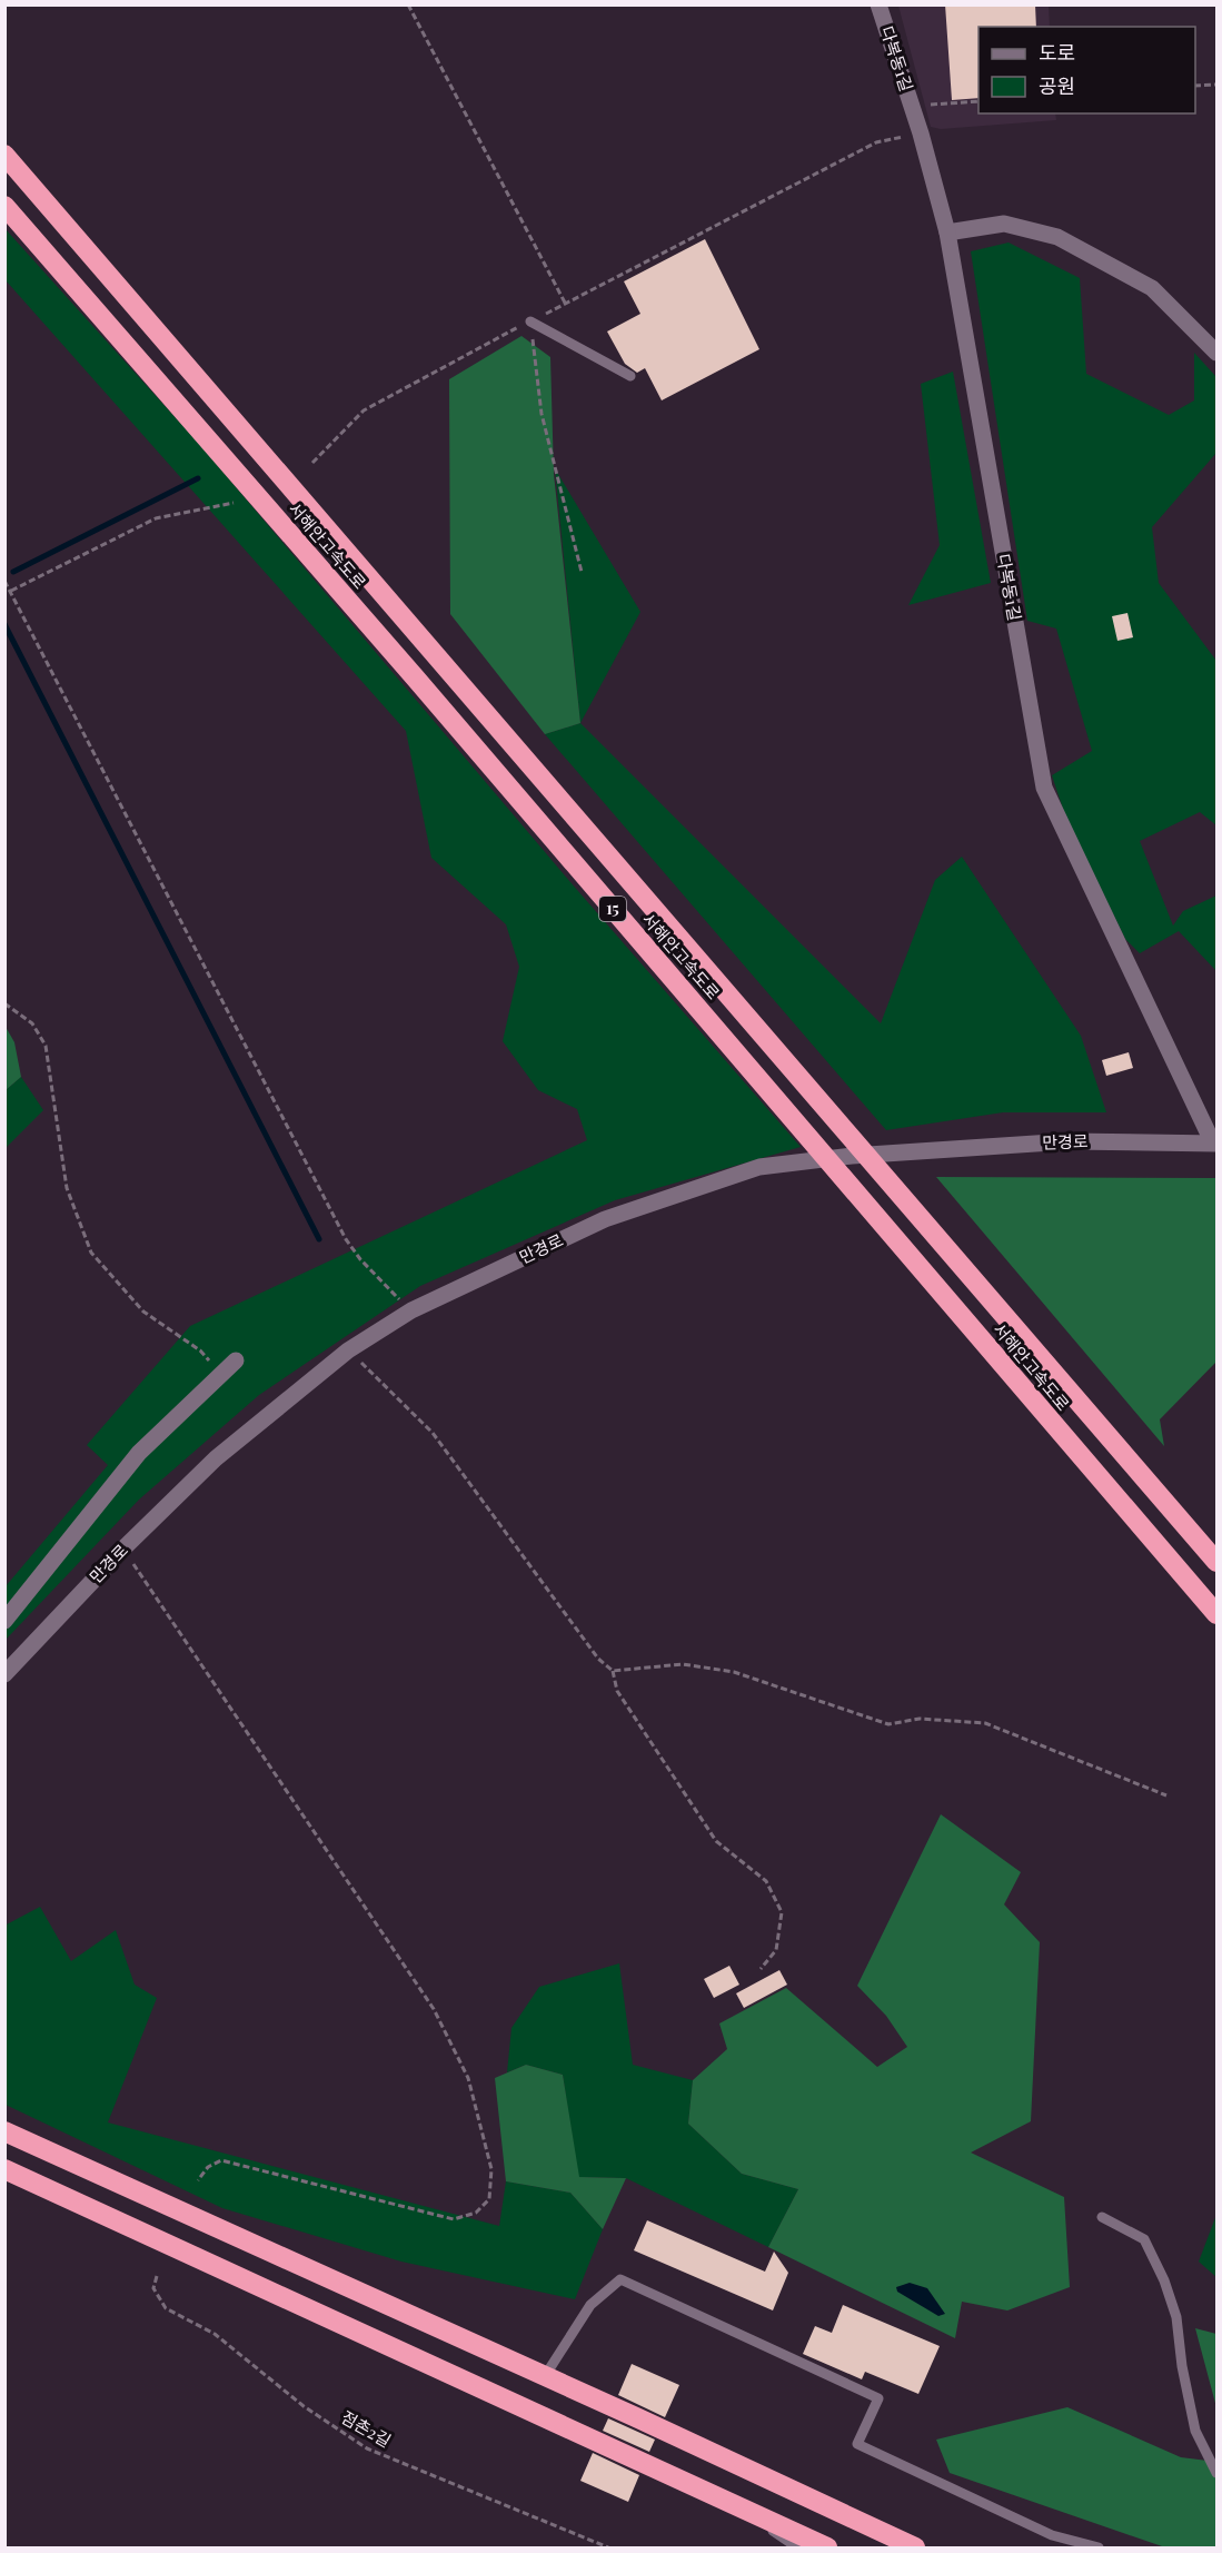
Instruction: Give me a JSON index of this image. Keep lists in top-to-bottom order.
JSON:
{
  "streets": {
    "highway": ["서해안고속도로", "15"],
    "street": ["다복동1길", "만경로"],
    "path": ["점촌2길"]
  },
  "crossings": [
    ["다복동1길", "만경로"]
  ],
  "legend": ["도로", "공원"]
}
